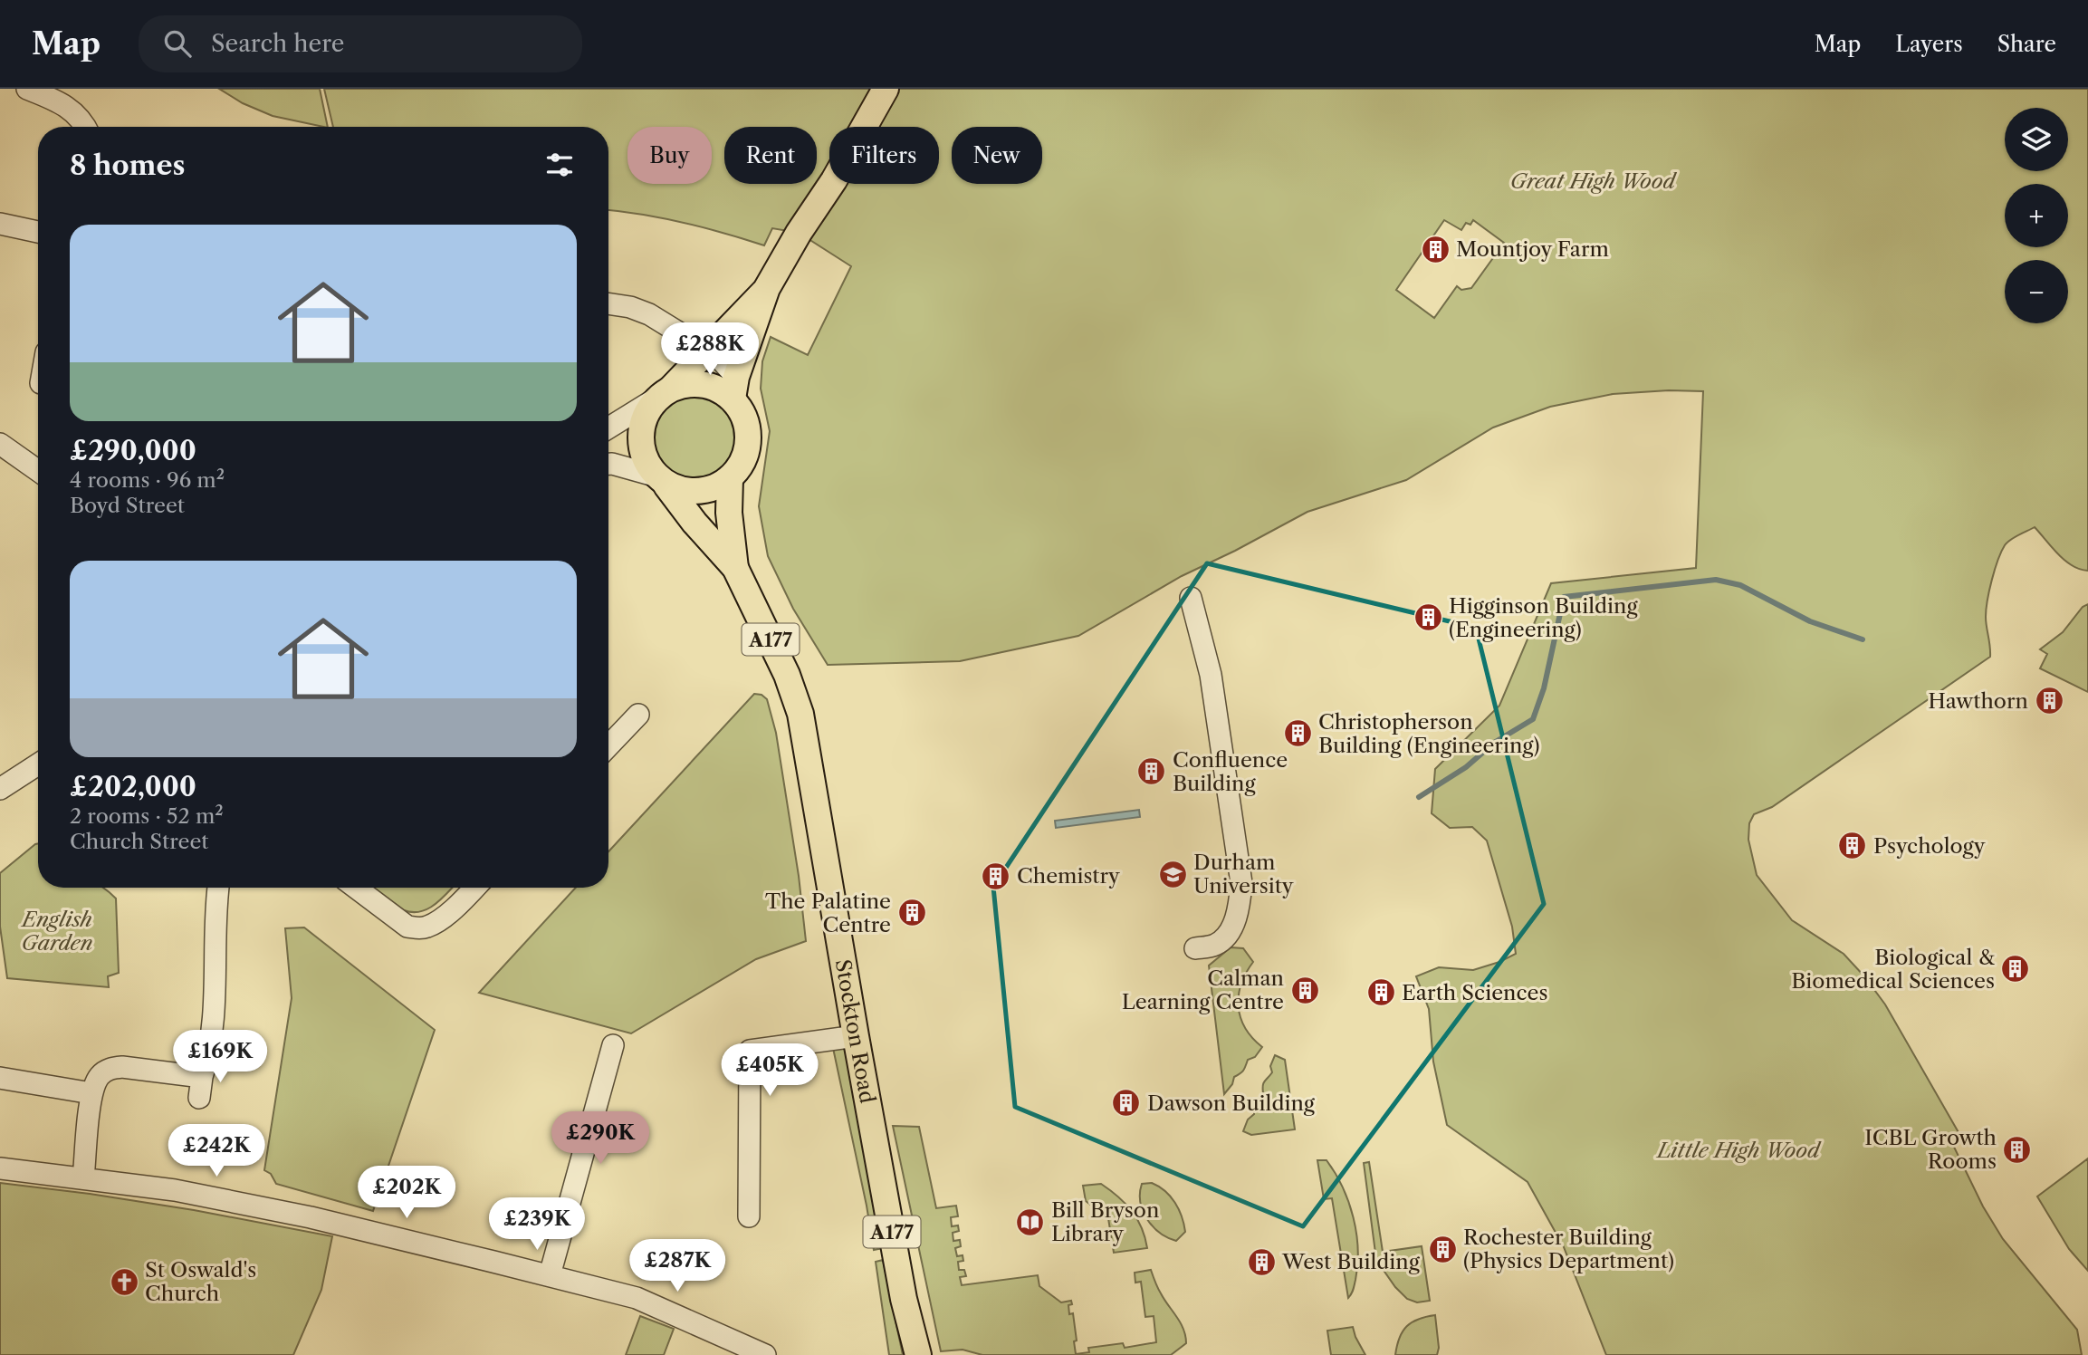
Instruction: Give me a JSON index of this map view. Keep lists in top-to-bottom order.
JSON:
{
  "streets": {
    "main road": ["A177", "Stockton Road"]
  },
  "parks": ["Great High Wood", "English Garden", "Little High Wood"],
  "places": {
    "building": [
      "Mountjoy Farm",
      "Higginson Building (Engineering)",
      "Hawthorn",
      "Christopherson Building (Engineering)",
      "Confluence Building",
      "Psychology",
      "Chemistry",
      "The Palatine Centre",
      "Biological & Biomedical Sciences",
      "Calman Learning Centre",
      "Earth Sciences",
      "Dawson Building",
      "ICBL Growth Rooms",
      "Rochester Building (Physics Department)",
      "West Building"
    ],
    "school or university": ["Durham University"],
    "library": ["Bill Bryson Library"],
    "church": ["St Oswald's Church"]
  },
  "page": {
    "header": "Map",
    "search": "Search here",
    "nav": ["Map", "Layers", "Share"],
    "map_buttons": ["+", "−"],
    "chip": [
      "Buy",
      "Rent",
      "Filters",
      "New"
    ],
    "heading": "8 homes",
    "list": [
      {
        "name": "£290,000",
        "note": "4 rooms · 96 m² · Boyd Street"
      },
      {
        "name": "£202,000",
        "note": "2 rooms · 52 m² · Church Street"
      }
    ],
    "price": [
      "£288K",
      "£169K",
      "£405K",
      "£290K",
      "£242K",
      "£202K",
      "£239K",
      "£287K"
    ]
  }
}
